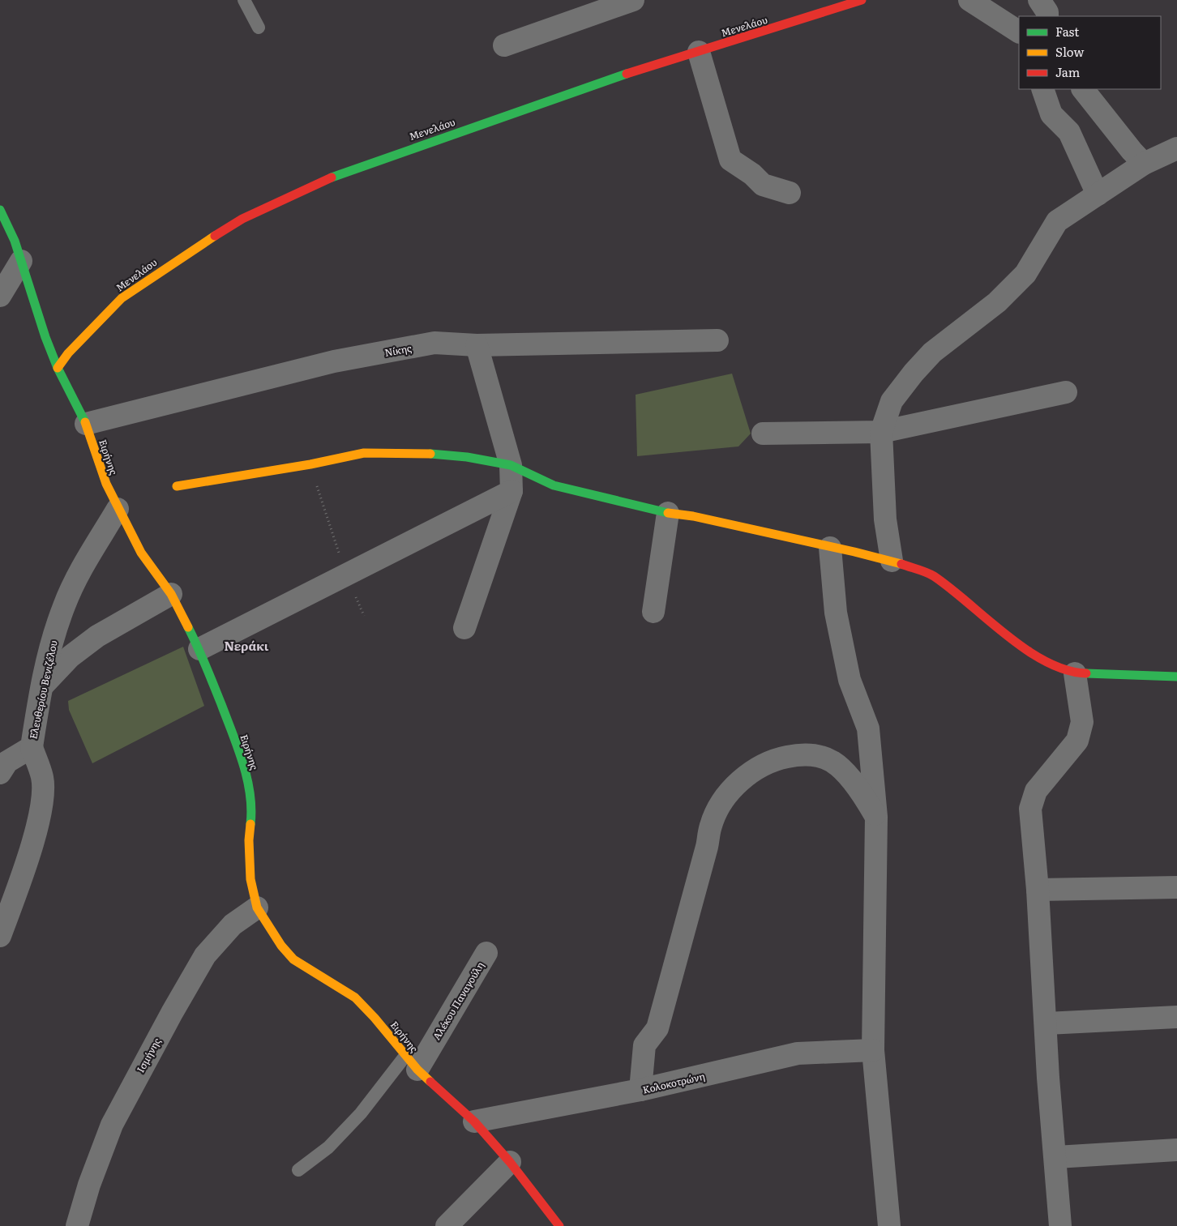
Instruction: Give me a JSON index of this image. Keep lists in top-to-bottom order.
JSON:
{
  "streets": {
    "street": [
      "Μενελάου",
      "Νίκης",
      "Ειρήνης",
      "Ελευθερίου Βενιζέλου",
      "Αλέκου Παναγούλη",
      "Ισμήνης",
      "Κολοκοτρώνη"
    ]
  },
  "crossings": [
    ["Μενελάου", "Ειρήνης"],
    ["Νίκης", "Ειρήνης"],
    ["Ειρήνης", "Ελευθερίου Βενιζέλου"],
    ["Ειρήνης", "Αλέκου Παναγούλη"],
    ["Ειρήνης", "Ισμήνης"],
    ["Ειρήνης", "Κολοκοτρώνη"]
  ],
  "districts": ["Νεράκι"],
  "legend": ["Fast", "Slow", "Jam"]
}
